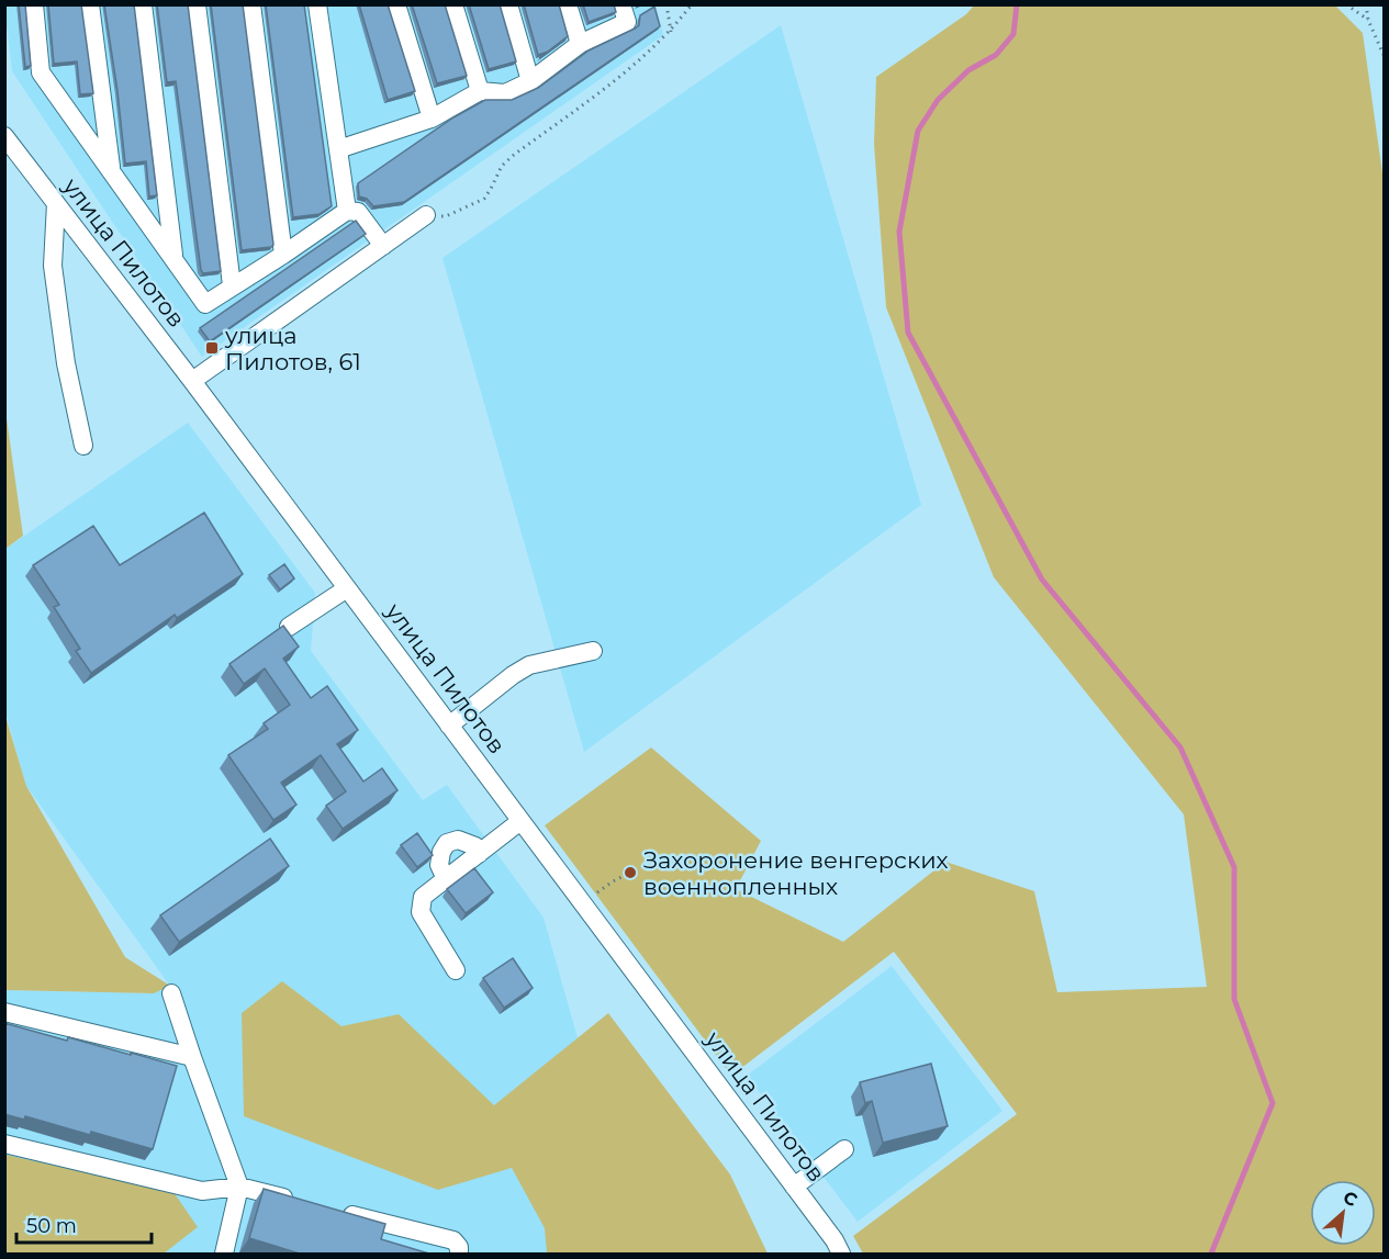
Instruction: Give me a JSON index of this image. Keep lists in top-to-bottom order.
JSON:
{
  "streets": {
    "street": ["улица Пилотов"]
  },
  "places": {
    "transit": ["улица Пилотов, 61"],
    "other": ["Захоронение венгерских военнопленных"]
  },
  "scale_bar": "50 m",
  "north": "top right"
}
